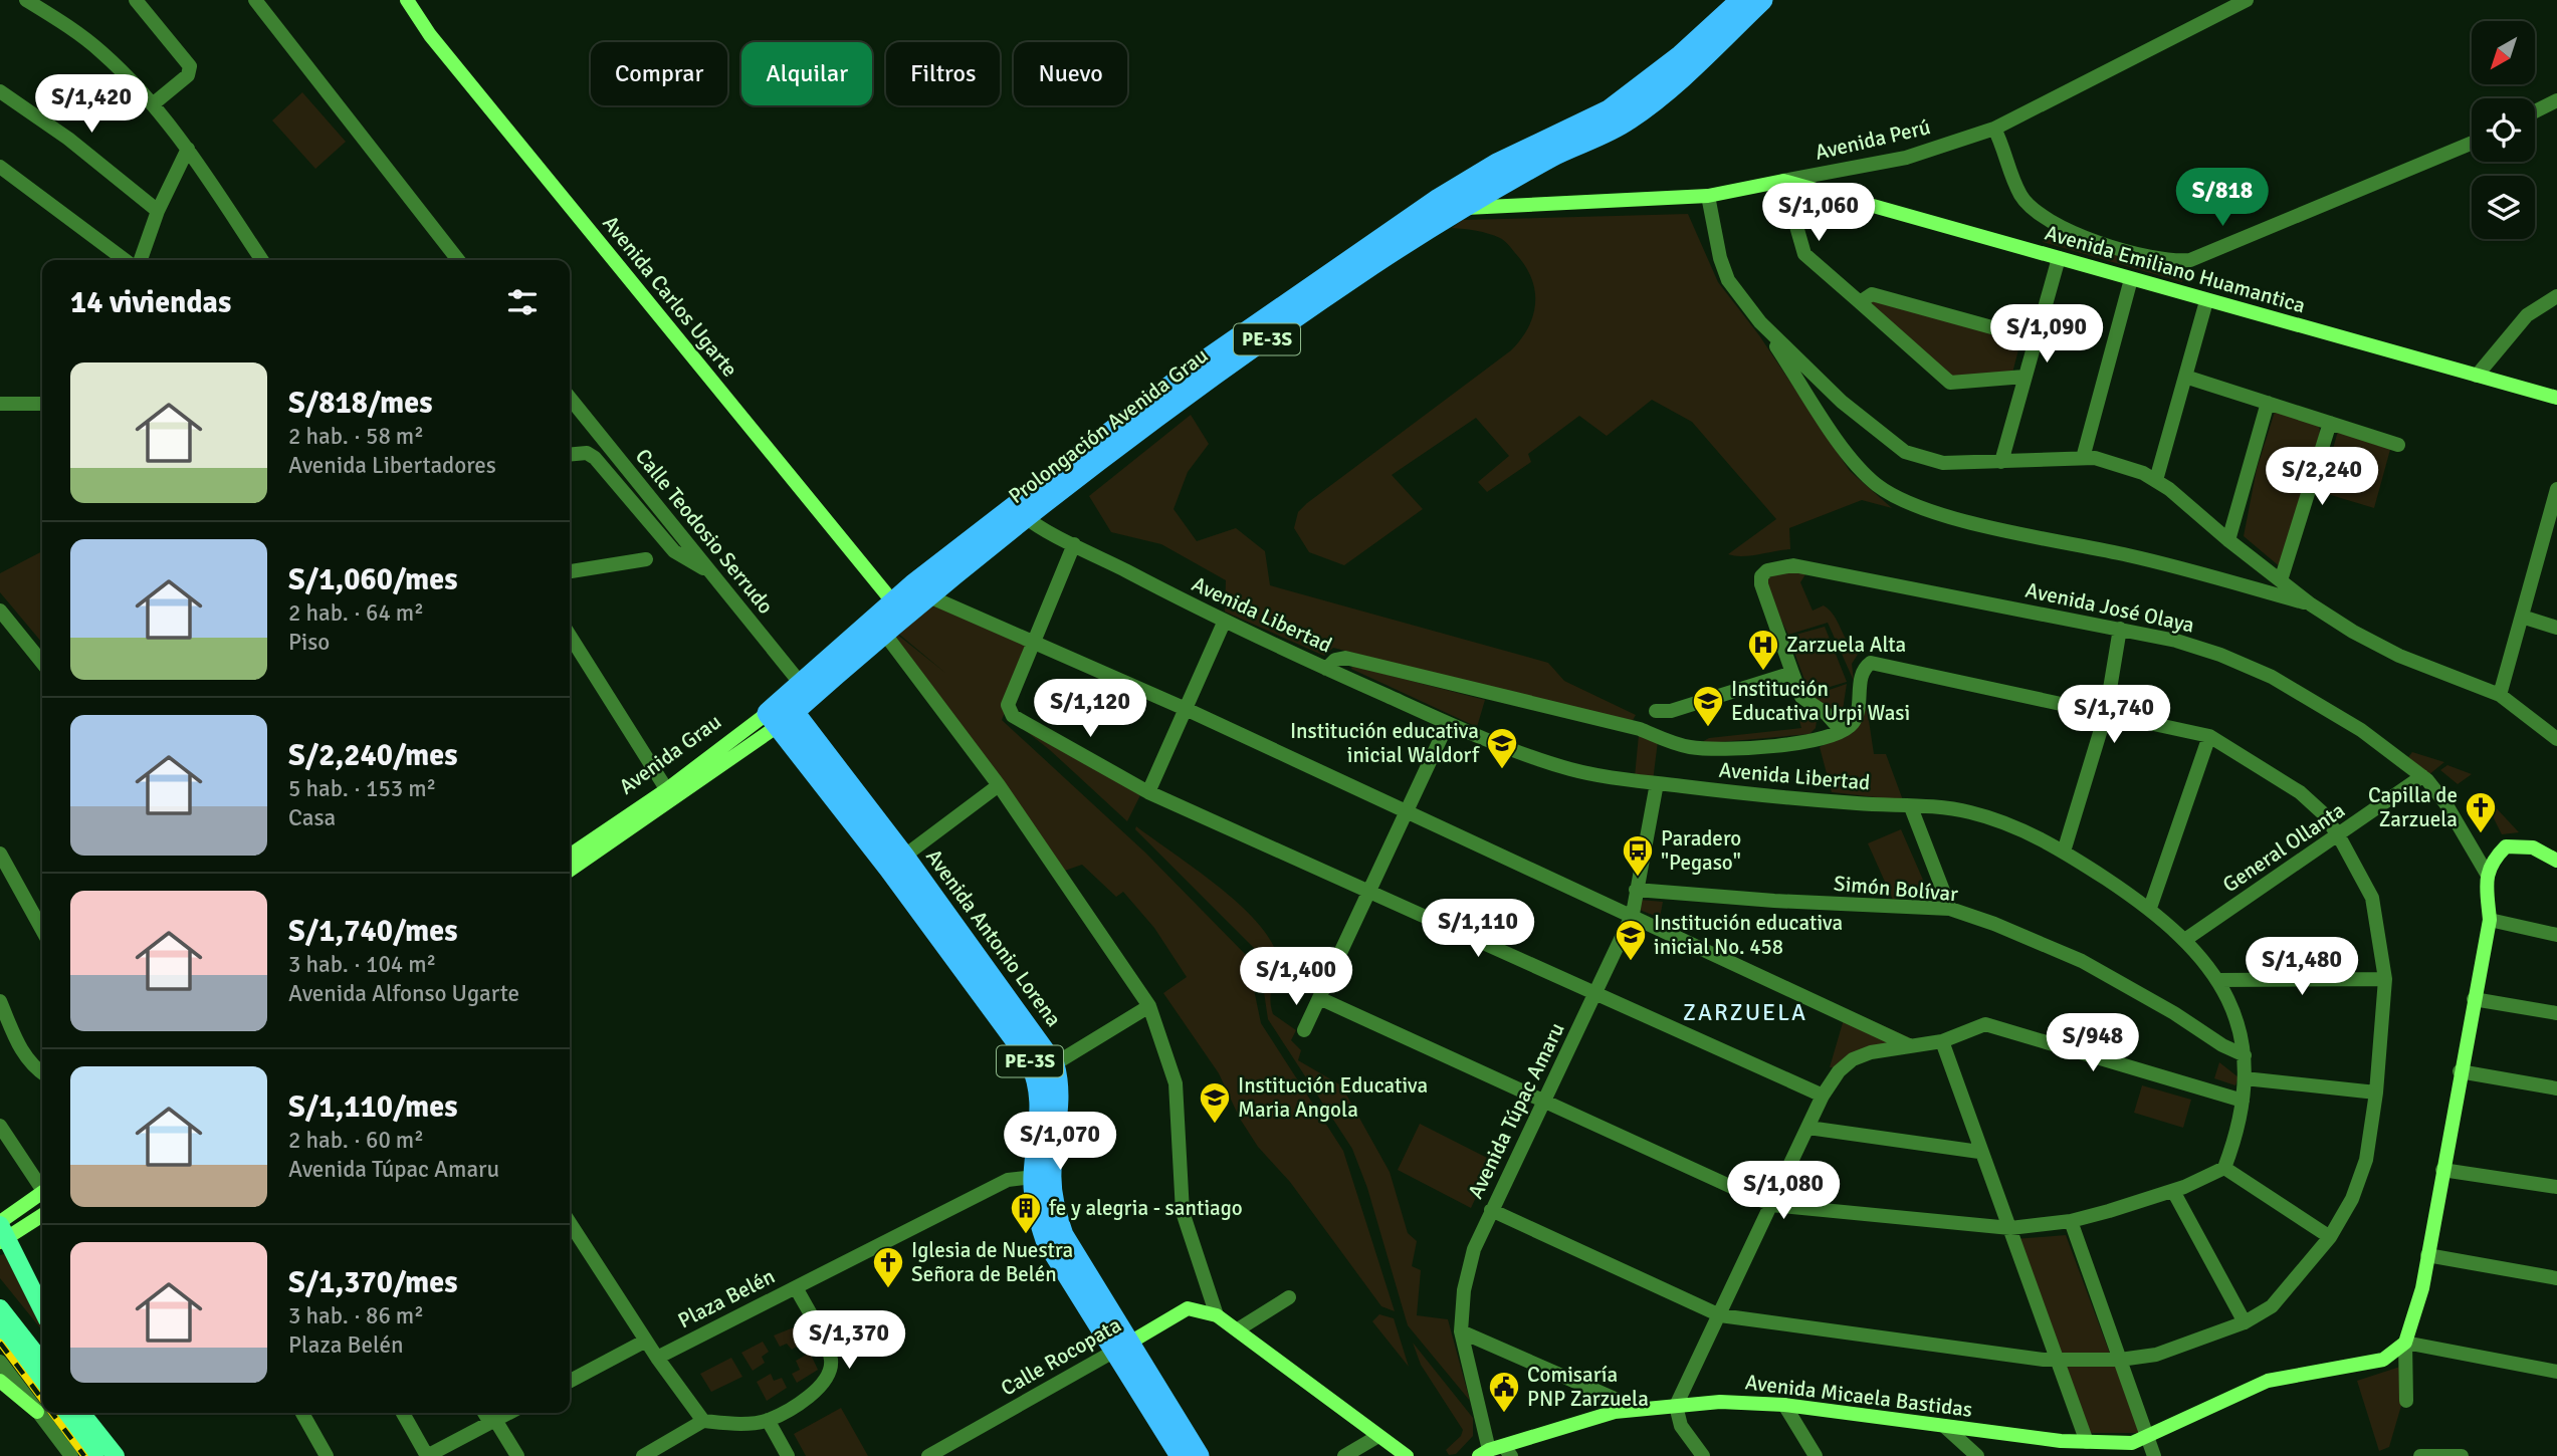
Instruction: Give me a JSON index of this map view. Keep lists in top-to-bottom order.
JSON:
{
  "streets": {
    "highway": ["PE-3S", "Prolongación Avenida Grau", "Avenida Antonio Lorena"],
    "street": [
      "Avenida Perú",
      "Avenida Emiliano Huamantica",
      "Avenida Carlos Ugarte",
      "Calle Teodosio Serrudo",
      "Avenida José Olaya",
      "Avenida Libertad",
      "Avenida Grau",
      "General Ollanta",
      "Simón Bolívar",
      "Avenida Túpac Amaru",
      "Plaza Belén",
      "Calle Rocopata",
      "Avenida Micaela Bastidas"
    ]
  },
  "crossings": [
    ["Avenida Perú", "Avenida Emiliano Huamantica"],
    ["Avenida Perú", "Prolongación Avenida Grau"],
    ["Avenida Carlos Ugarte", "Prolongación Avenida Grau"],
    ["Prolongación Avenida Grau", "Calle Teodosio Serrudo"],
    ["Prolongación Avenida Grau", "Avenida Libertad"],
    ["Prolongación Avenida Grau", "Avenida Grau"],
    ["Prolongación Avenida Grau", "Avenida Antonio Lorena"],
    ["Avenida José Olaya", "General Ollanta"],
    ["Avenida Libertad", "General Ollanta"],
    ["Avenida Libertad", "Simón Bolívar"],
    ["Avenida Libertad", "Avenida Túpac Amaru"],
    ["Avenida Grau", "Avenida Antonio Lorena"],
    ["Simón Bolívar", "Avenida Túpac Amaru"],
    ["Avenida Antonio Lorena", "Calle Rocopata"],
    ["Avenida Túpac Amaru", "Avenida Micaela Bastidas"]
  ],
  "districts": ["ZARZUELA"],
  "places": {
    "hospital": ["Zarzuela Alta"],
    "school or university": [
      "Institución Educativa Urpi Wasi",
      "Institución educativa inicial Waldorf",
      "Institución educativa inicial No. 458",
      "Institución Educativa Maria Angola"
    ],
    "church": ["Capilla de Zarzuela", "Iglesia de Nuestra Señora de Belén"],
    "bus stop": ["Paradero \"Pegaso\""],
    "building": ["fe y alegria - santiago"],
    "public building": ["Comisaría PNP Zarzuela"]
  },
  "north": "bottom left",
  "page": {
    "chip": [
      "Comprar",
      "Alquilar",
      "Filtros",
      "Nuevo"
    ],
    "price": [
      "S/1,420",
      "S/818",
      "S/1,060",
      "S/1,090",
      "S/2,240",
      "S/1,120",
      "S/1,740",
      "S/1,110",
      "S/1,480",
      "S/1,400",
      "S/948",
      "S/1,070",
      "S/1,080",
      "S/1,370"
    ],
    "heading": "14 viviendas",
    "list": [
      {
        "name": "S/818/mes",
        "note": "2 hab. · 58 m² · Avenida Libertadores"
      },
      {
        "name": "S/1,060/mes",
        "note": "2 hab. · 64 m² · Piso"
      },
      {
        "name": "S/2,240/mes",
        "note": "5 hab. · 153 m² · Casa"
      },
      {
        "name": "S/1,740/mes",
        "note": "3 hab. · 104 m² · Avenida Alfonso Ugarte"
      },
      {
        "name": "S/1,110/mes",
        "note": "2 hab. · 60 m² · Avenida Túpac Amaru"
      },
      {
        "name": "S/1,370/mes",
        "note": "3 hab. · 86 m² · Plaza Belén"
      }
    ]
  }
}
